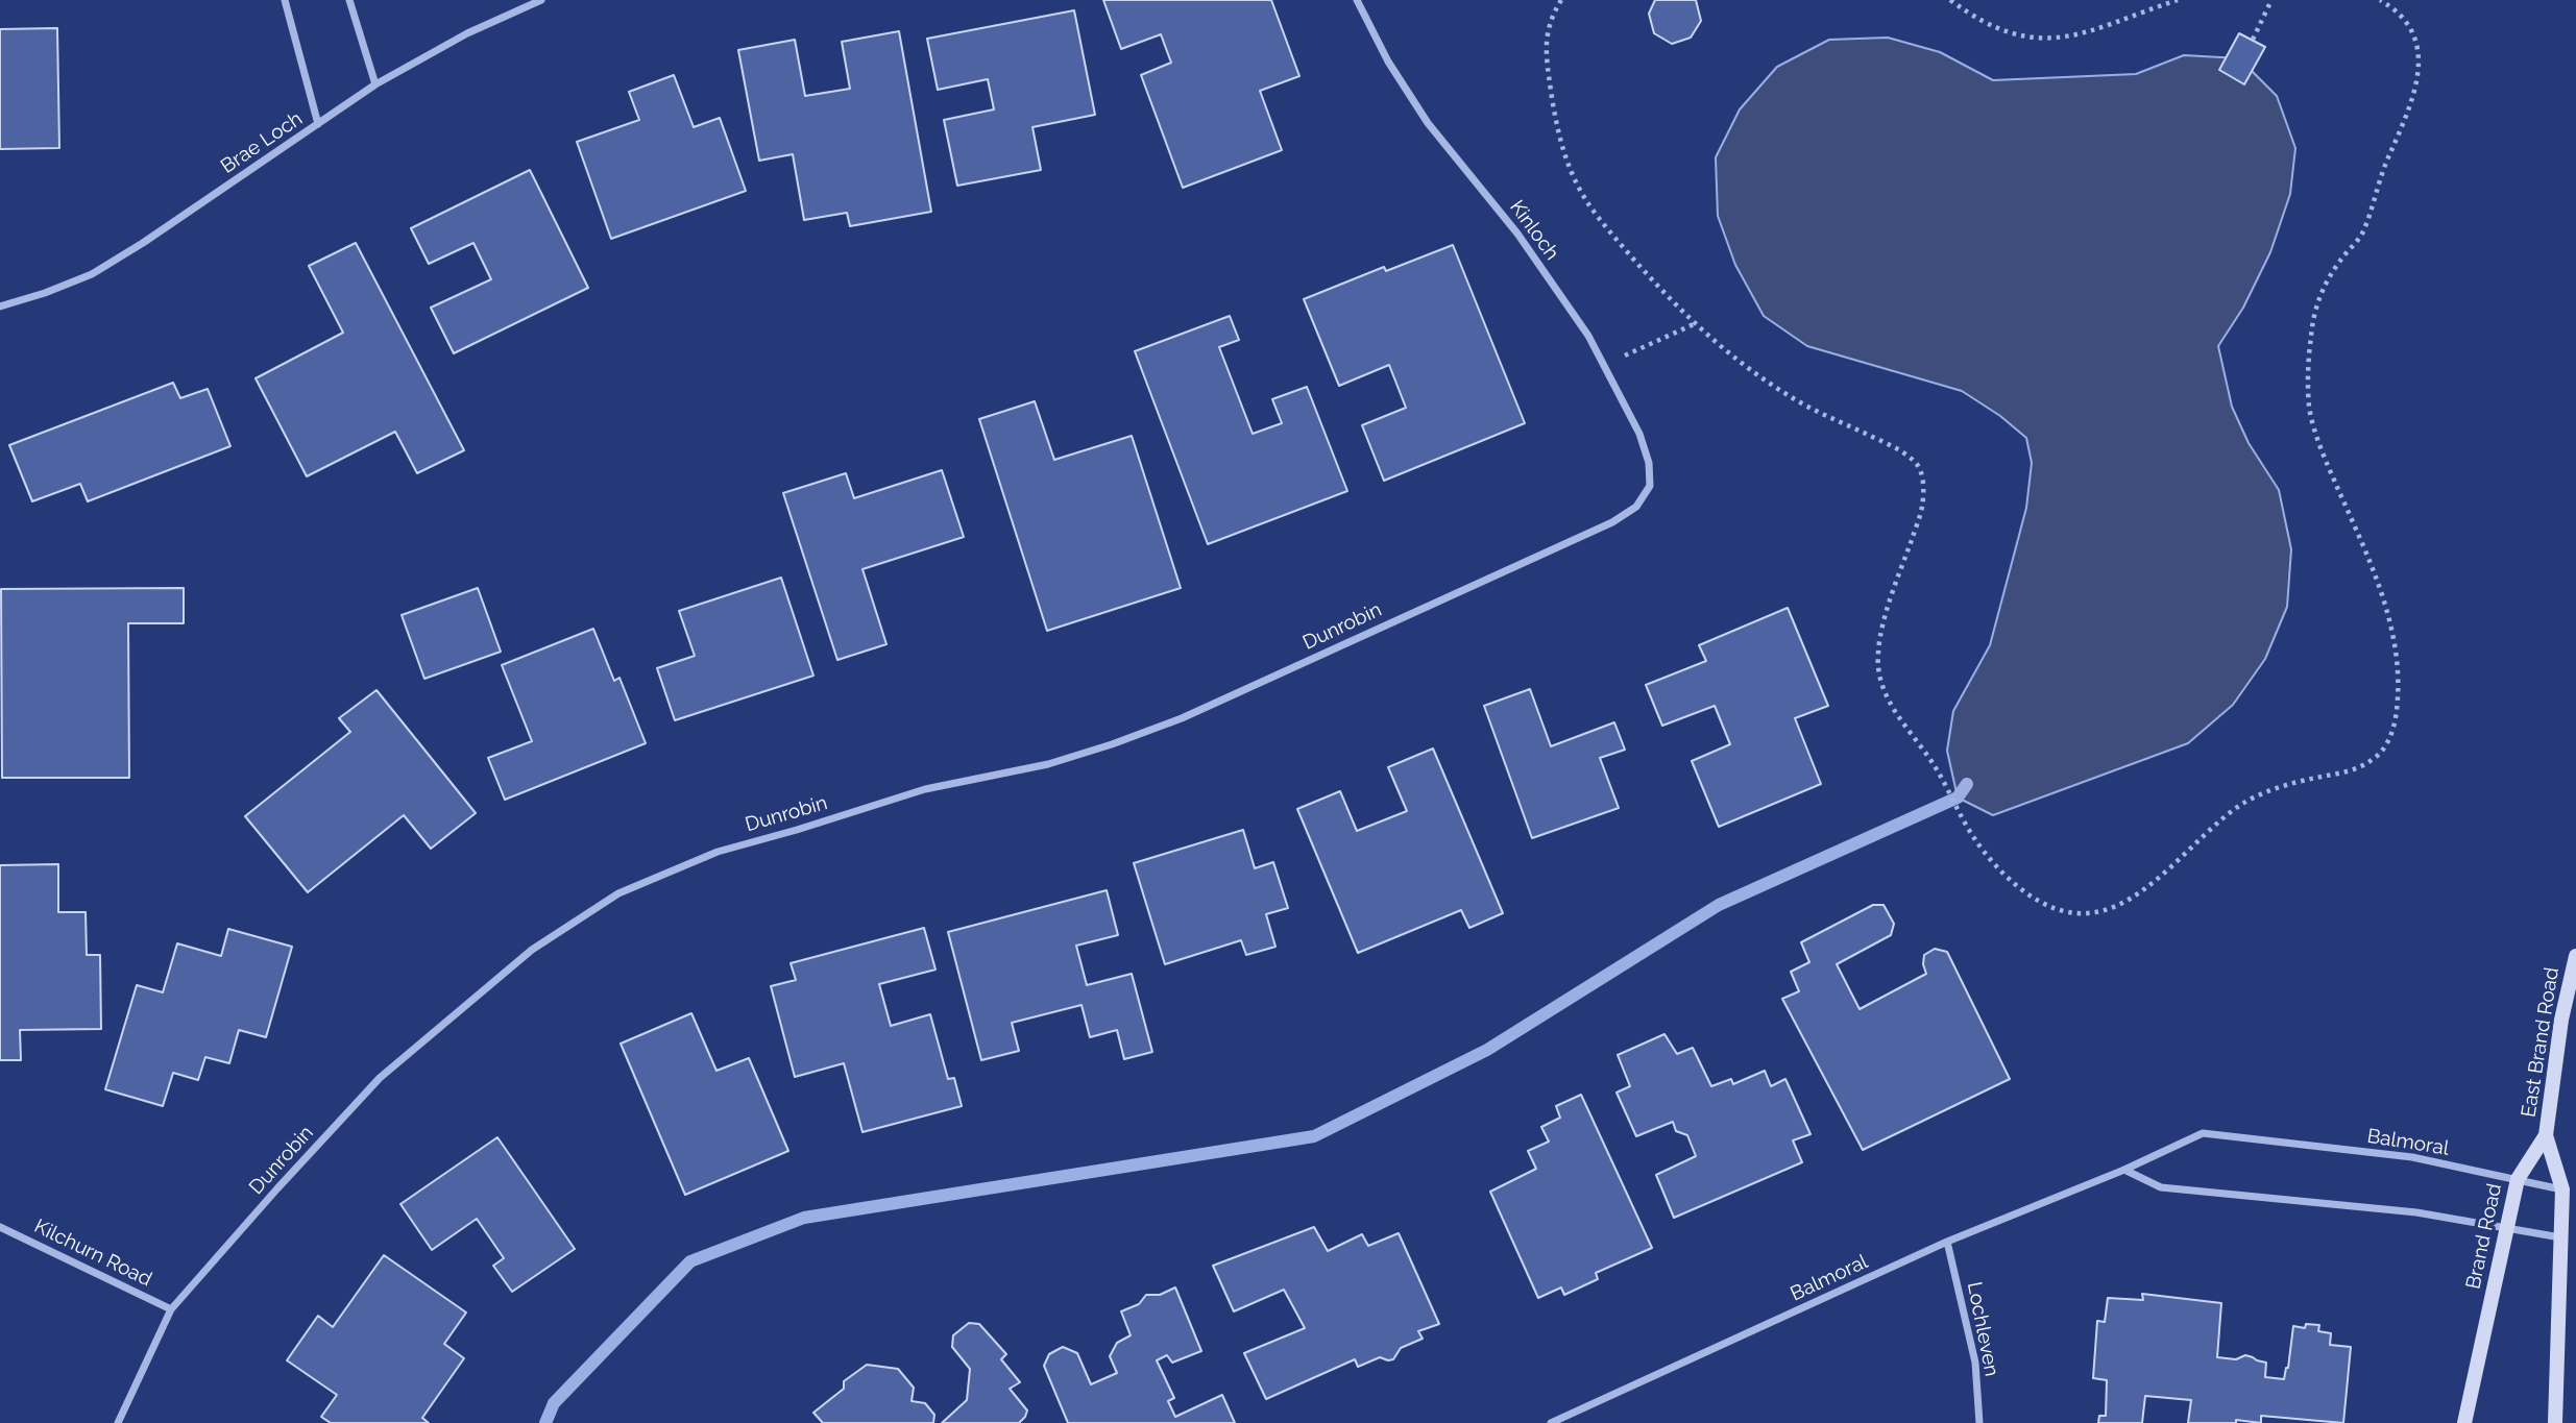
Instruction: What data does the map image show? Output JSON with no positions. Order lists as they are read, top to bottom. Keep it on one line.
{"streets":{"main road":["East Brand Road","Brand Road"],"street":["Brae Loch","Kinloch","Dunrobin","Balmoral","Kilchurn Road","Lochleven"]},"crossings":[["Kinloch","Dunrobin"],["Dunrobin","Kilchurn Road"],["East Brand Road","Brand Road"],["Balmoral","Brand Road"],["Balmoral","Lochleven"]]}
